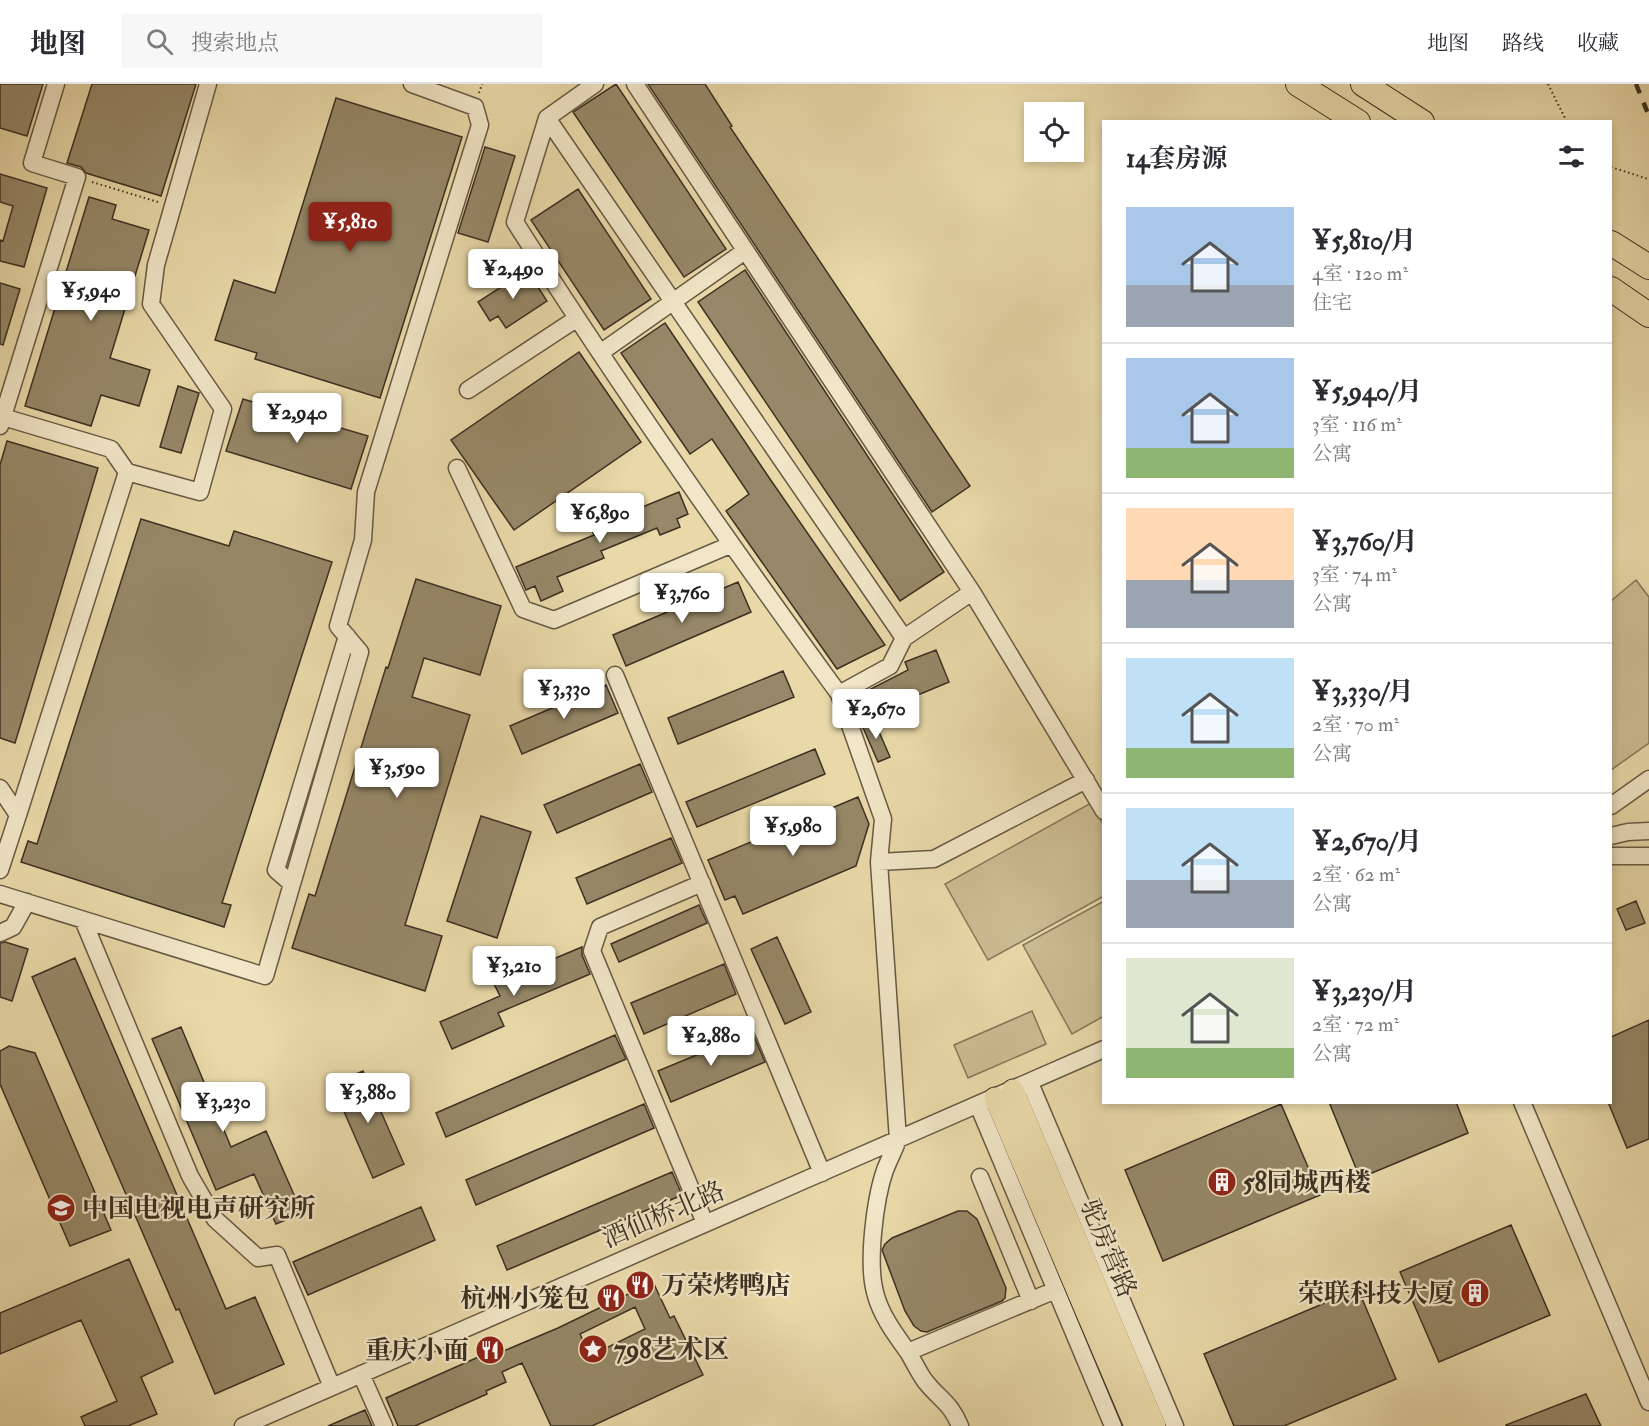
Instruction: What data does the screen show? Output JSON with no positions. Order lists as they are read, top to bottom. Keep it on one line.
{"streets":{"main road":["驼房营路"],"street":["酒仙桥北路"]},"crossings":[["酒仙桥北路","驼房营路"]],"places":{"building":["58同城西楼","荣联科技大厦"],"school or university":["中国电视电声研究所"],"restaurant":["万荣烤鸭店","杭州小笼包","重庆小面"],"place":["798艺术区"]},"page":{"header":"地图","search":"搜索地点","nav":["地图","路线","收藏"],"heading":"14套房源","list":[{"name":"¥5,810/月","note":"4室 · 120 m² · 住宅"},{"name":"¥5,940/月","note":"3室 · 116 m² · 公寓"},{"name":"¥3,760/月","note":"3室 · 74 m² · 公寓"},{"name":"¥3,330/月","note":"2室 · 70 m² · 公寓"},{"name":"¥2,670/月","note":"2室 · 62 m² · 公寓"},{"name":"¥3,230/月","note":"2室 · 72 m² · 公寓"}],"price":["¥5,810","¥2,490","¥5,940","¥2,940","¥6,890","¥3,760","¥3,330","¥2,670","¥3,590","¥5,980","¥3,210","¥2,880","¥3,880","¥3,230"]}}
